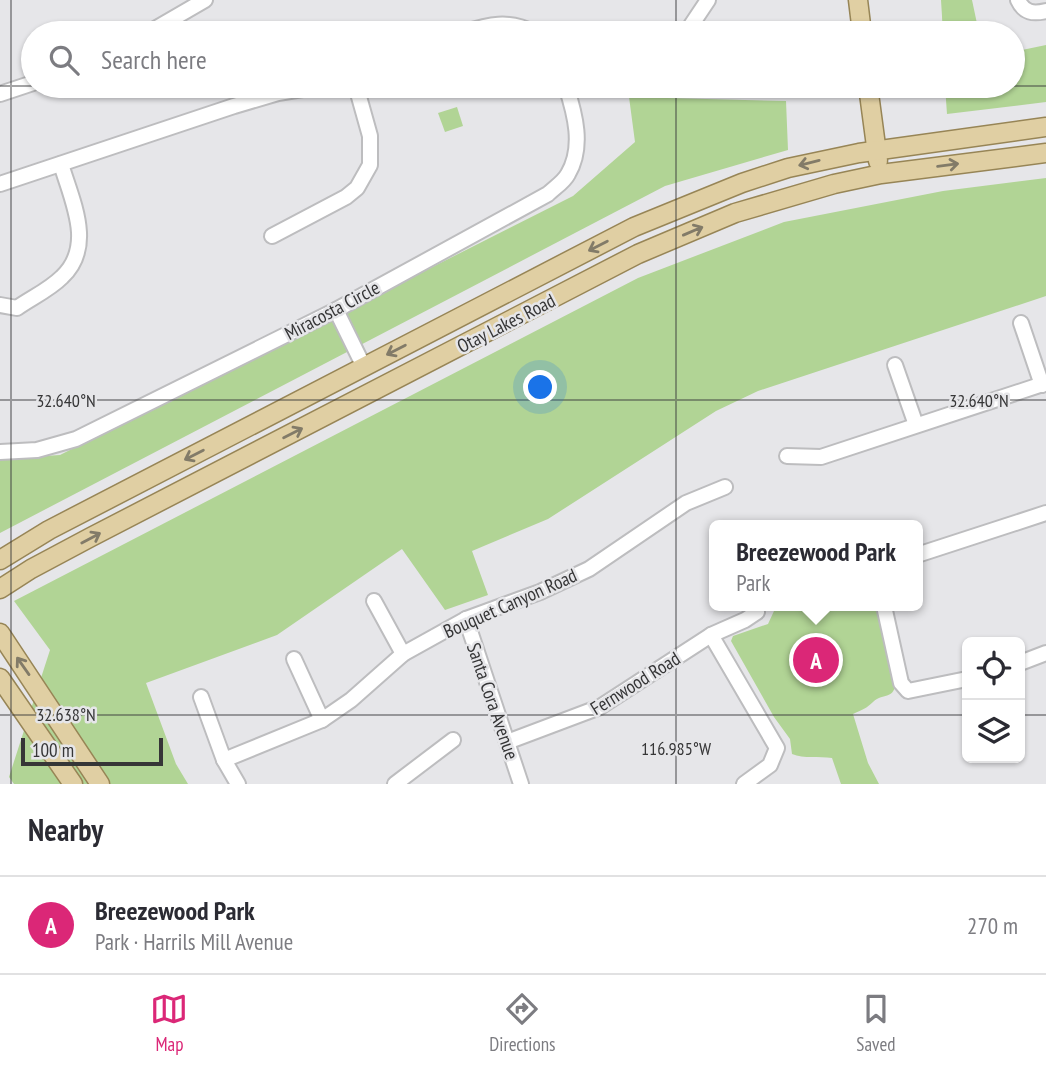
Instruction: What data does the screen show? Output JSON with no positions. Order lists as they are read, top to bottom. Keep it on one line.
{"streets":{"main road":["Otay Lakes Road"],"street":["Miracosta Circle","Bouquet Canyon Road","Fernwood Road","Santa Cora Avenue"]},"crossings":[["Bouquet Canyon Road","Santa Cora Avenue"],["Fernwood Road","Santa Cora Avenue"]],"scale_bar":"100 m","page":{"search":"Search here","popup":["Breezewood Park","Park"],"pins":"A","scale":"100 m","heading":"Nearby","list":[{"mark":"A","name":"Breezewood Park","note":"Park · Harrils Mill Avenue","value":"270 m"}],"nav":["Map","Directions","Saved"]},"coordinates":["32.640°N","32.638°N","116.985°W"]}
